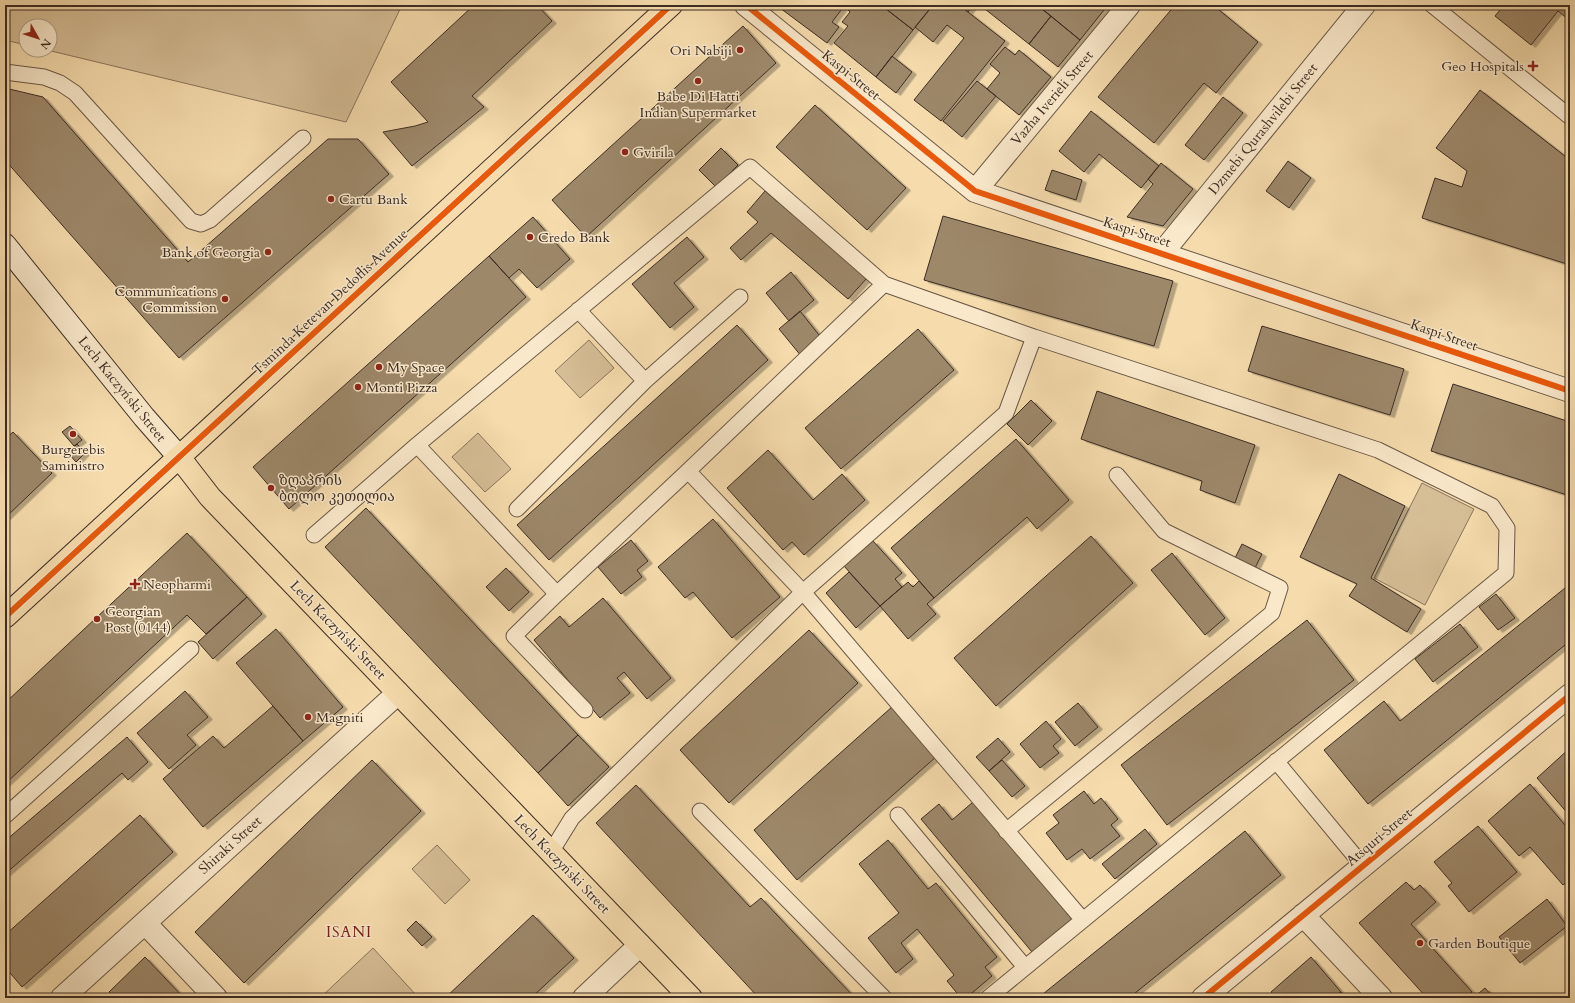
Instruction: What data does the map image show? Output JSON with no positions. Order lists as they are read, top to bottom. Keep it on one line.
{"streets":{"main road":["Tsminda Ketevan Dedoflis Avenue","Lech Kaczyński Street"],"street":["Kaspi Street","Vazha Iverieli Street","Dzmebi Qurashvilebi Street","Atsquri Street","Shiraki Street"]},"crossings":[["Kaspi Street","Vazha Iverieli Street"],["Kaspi Street","Dzmebi Qurashvilebi Street"],["Tsminda Ketevan Dedoflis Avenue","Lech Kaczyński Street"],["Lech Kaczyński Street","Shiraki Street"]],"districts":["ISANI"],"places":{"other":["Ori Nabiji","Babe Di Hatti Indian Supermarket","Gvirila","Cartu Bank","Credo Bank","Bank of Georgia","Communications Commission","My Space","Monti Pizza","Burgerebis Saministro","ზღაპრის ბოლო კეთილია","Georgian Post (0144)","Magniti","Garden Boutique"],"health":["Geo Hospitals","Neopharmi"]},"north":"bottom right"}
